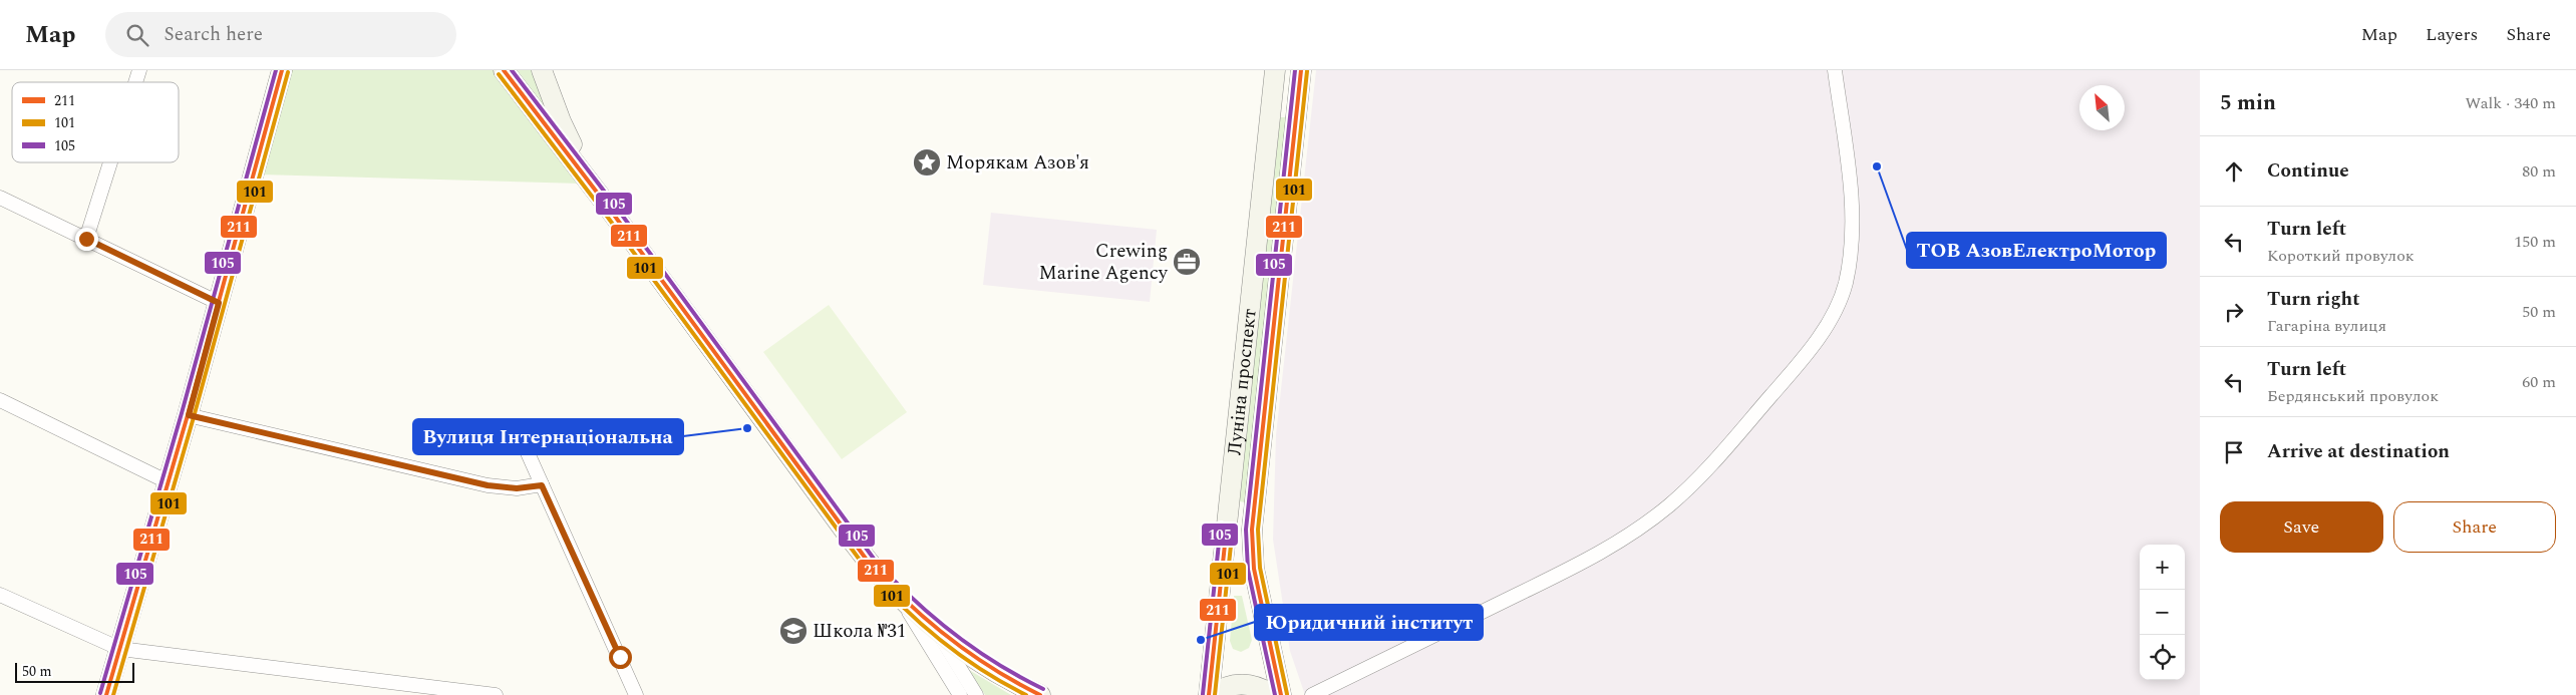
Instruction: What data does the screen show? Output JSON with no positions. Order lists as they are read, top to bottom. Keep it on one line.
{"streets":{"street":["Луніна проспект"]},"places":{"place":["Морякам Азов'я"],"other":["ТОВ АзовЕлектроМотор","Вулиця Інтернаціональна","Юридичний інститут"],"office":["Crewing Marine Agency"],"school or university":["Школа №31"]},"lines":["transit line 211","transit line 105","transit line 101"],"legend":["211","101","105"],"scale_bar":"50 m","north":"top left","page":{"header":"Map","search":"Search here","nav":["Map","Layers","Share"],"heading":["5 min","Walk · 340 m"],"list":[["Continue","80 m"],["Turn left","Короткий провулок","150 m"],["Turn right","Гагаріна вулиця","50 m"],["Turn left","Бердянський провулок","60 m"],"Arrive at destination"],"buttons":["Save","Share"],"map_buttons":["+","−"],"scale":"50 m"}}
